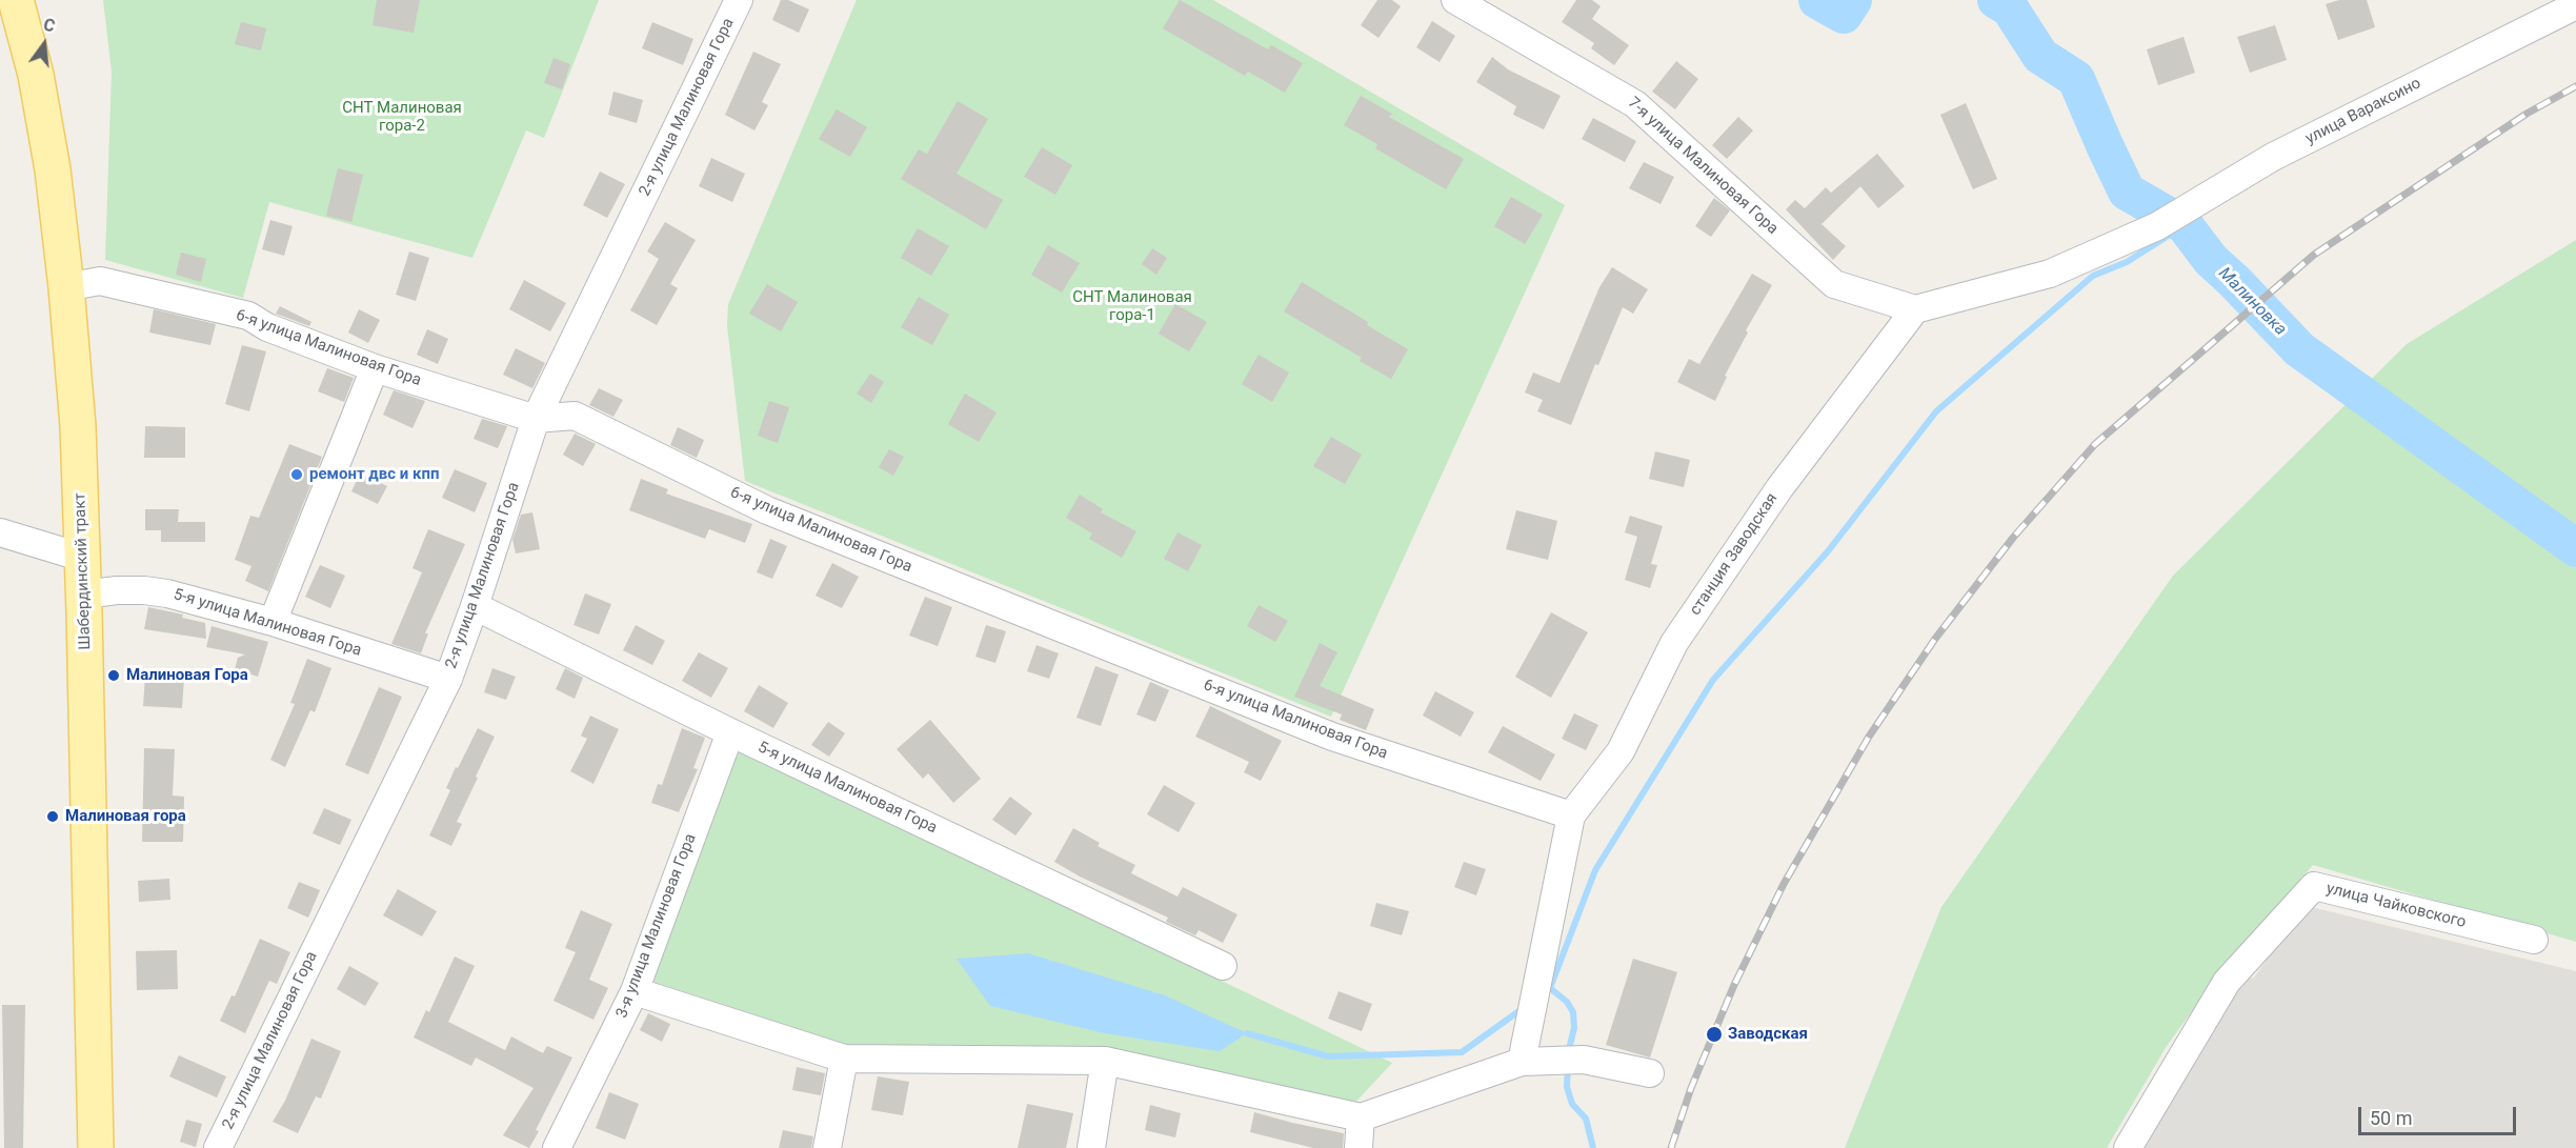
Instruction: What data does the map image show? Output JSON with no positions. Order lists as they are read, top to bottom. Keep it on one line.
{"streets":{"main road":["Шабердинский тракт"],"street":["2-я улица Малиновая Гора","улица Вараксино","7-я улица Малиновая Гора","6-я улица Малиновая Гора","станция Заводская","5-я улица Малиновая Гора","улица Чайковского","3-я улица Малиновая Гора"]},"crossings":[["2-я улица Малиновая Гора","6-я улица Малиновая Гора"],["2-я улица Малиновая Гора","5-я улица Малиновая Гора"],["улица Вараксино","7-я улица Малиновая Гора"],["улица Вараксино","станция Заводская"],["7-я улица Малиновая Гора","станция Заводская"],["6-я улица Малиновая Гора","станция Заводская"],["6-я улица Малиновая Гора","Шабердинский тракт"],["Шабердинский тракт","5-я улица Малиновая Гора"],["5-я улица Малиновая Гора","3-я улица Малиновая Гора"]],"water":["Малиновка"],"parks":["СНТ Малиновая гора-2","СНТ Малиновая гора-1"],"places":["ремонт двс и кпп","Малиновая Гора","Малиновая гора","Заводская"],"scale_bar":"50 m","north":"top"}
